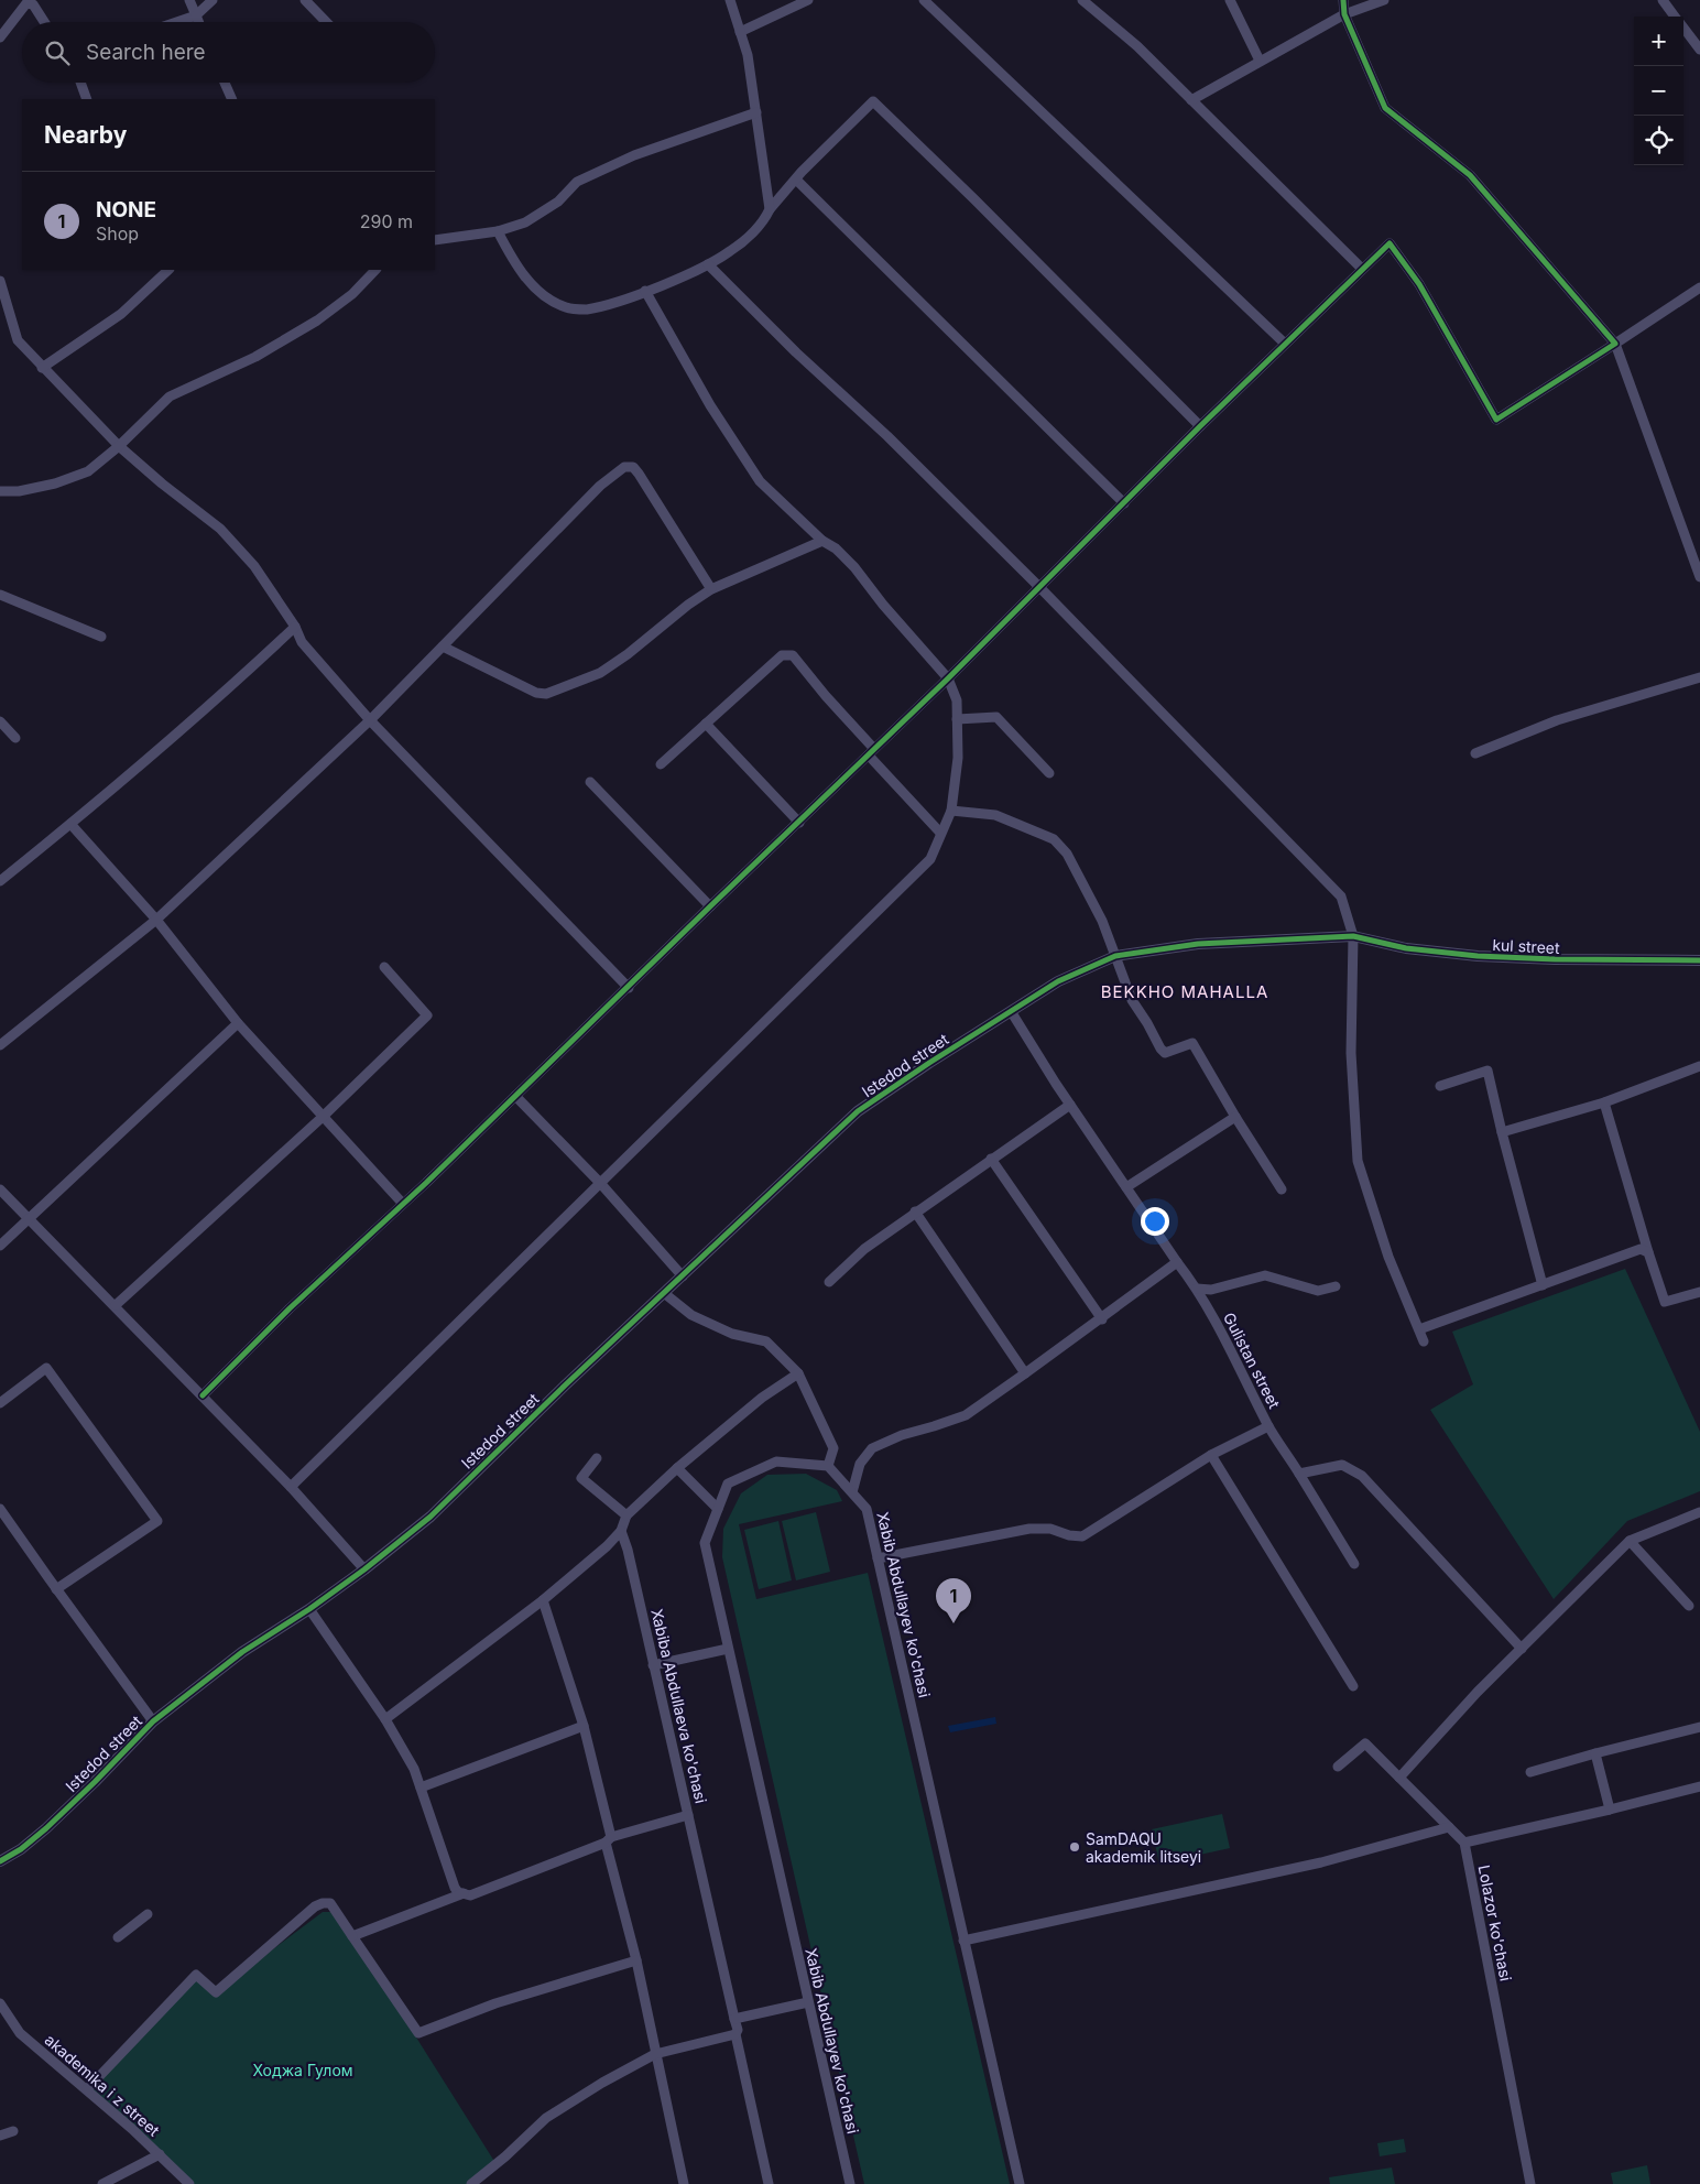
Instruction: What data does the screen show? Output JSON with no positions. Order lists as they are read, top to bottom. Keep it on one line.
{"streets":{"street":["kul street","Istedod street","Gulistan street","Xabib Abdullayev ko'chasi","Xabiba Abdullaeva ko'chasi","Lolazor ko'chasi","akademika i z street"]},"crossings":[["kul street","Istedod street"],["Istedod street","Gulistan street"]],"districts":["BEKKHO MAHALLA"],"parks":["Ходжа Гулом"],"places":["SamDAQU akademik litseyi"],"page":{"map_buttons":["+","−"],"search":"Search here","heading":"Nearby","list":[{"mark":"1","name":"NONE","note":"Shop","value":"290 m"}],"pins":"1"}}
